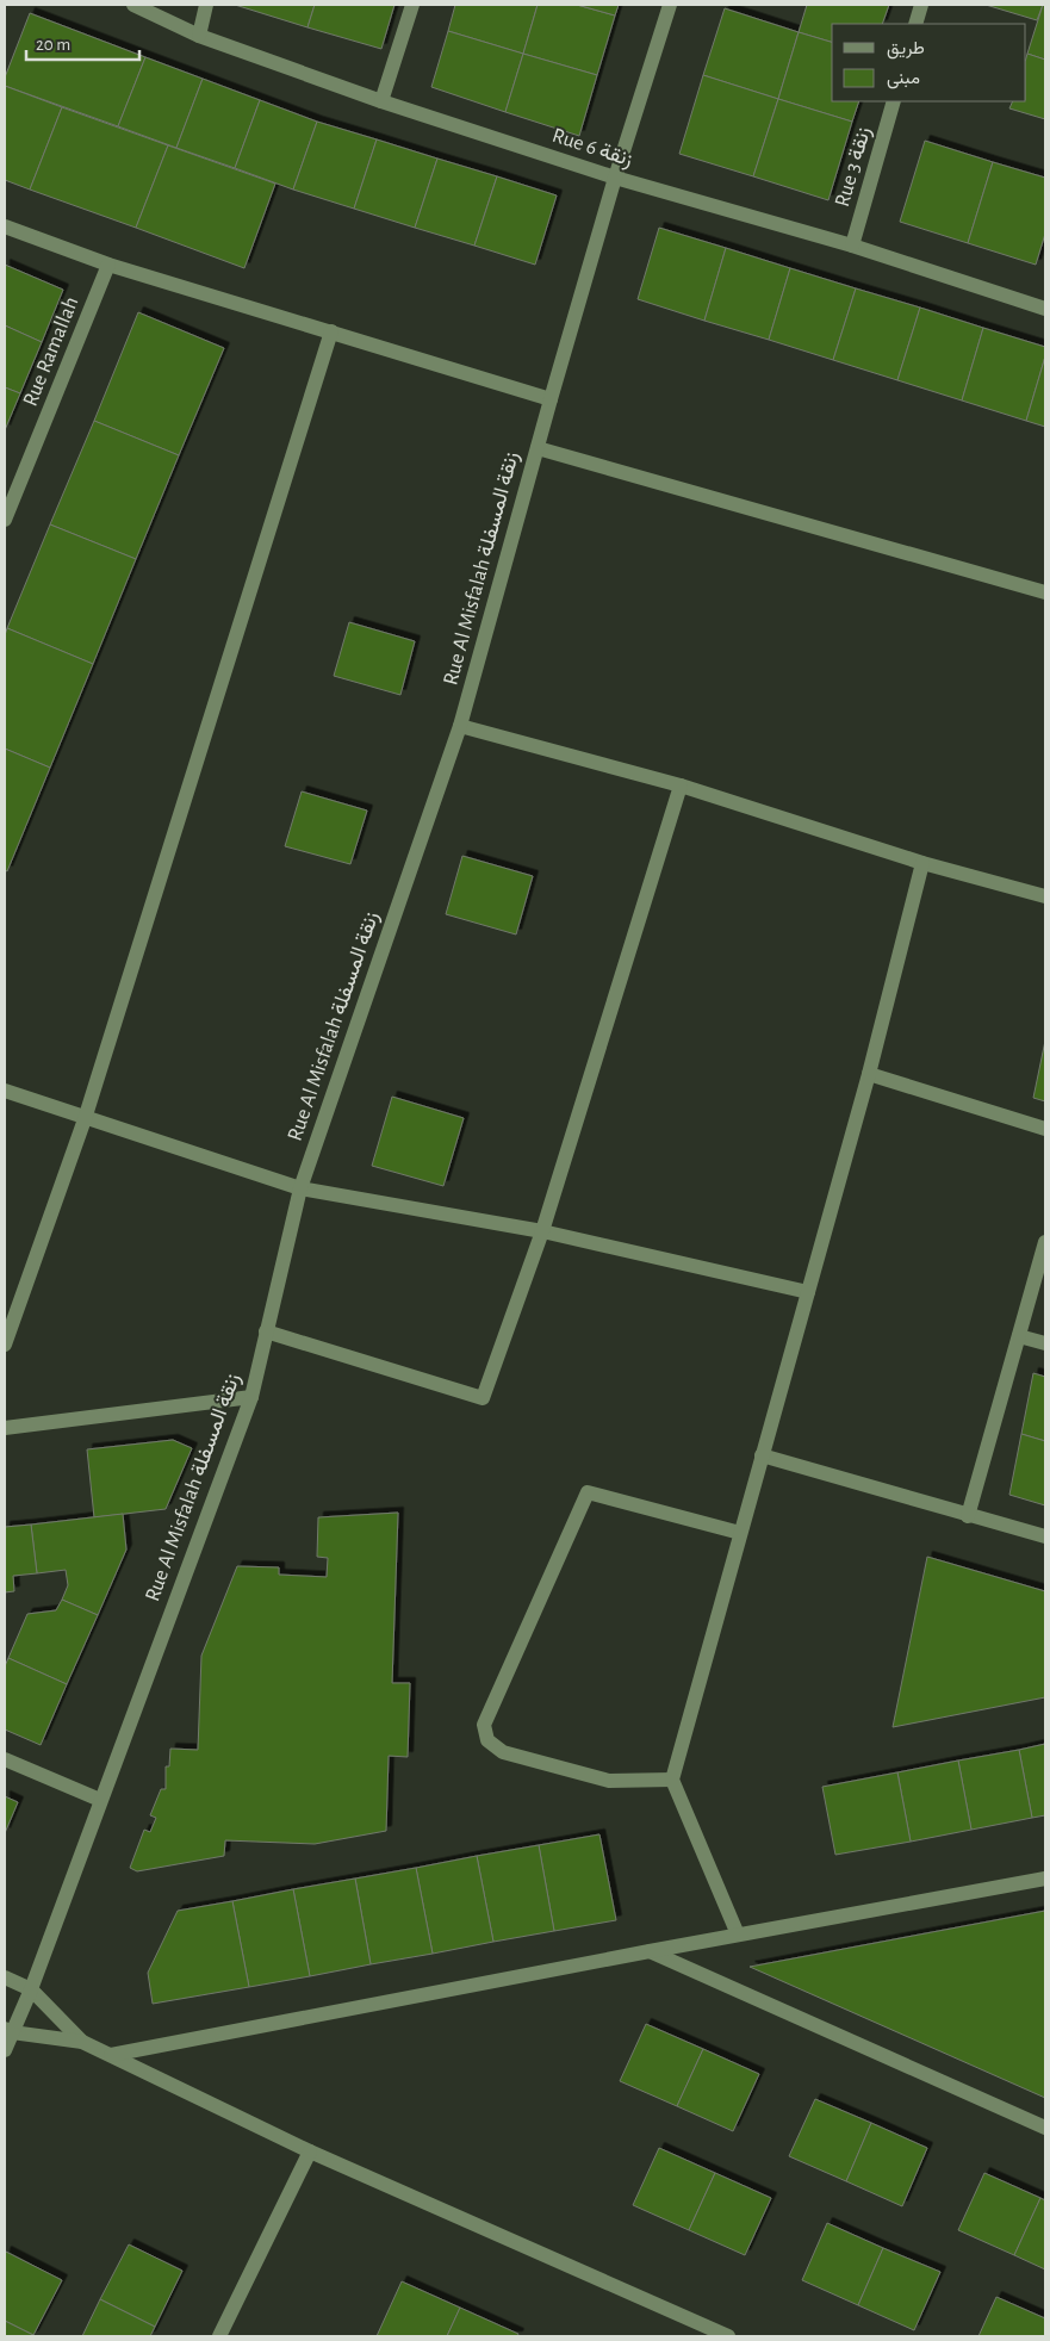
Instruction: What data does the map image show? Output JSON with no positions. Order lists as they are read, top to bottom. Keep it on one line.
{"streets":{"street":["Rue 6 زنقة","Rue 3 زنقة","Rue Ramallah","Rue Al Misfalah زنقة المسفلة"]},"crossings":[["Rue 6 زنقة","Rue 3 زنقة"],["Rue 6 زنقة","Rue Al Misfalah زنقة المسفلة"]],"legend":["طريق","مبنى"],"scale_bar":"20 m"}
